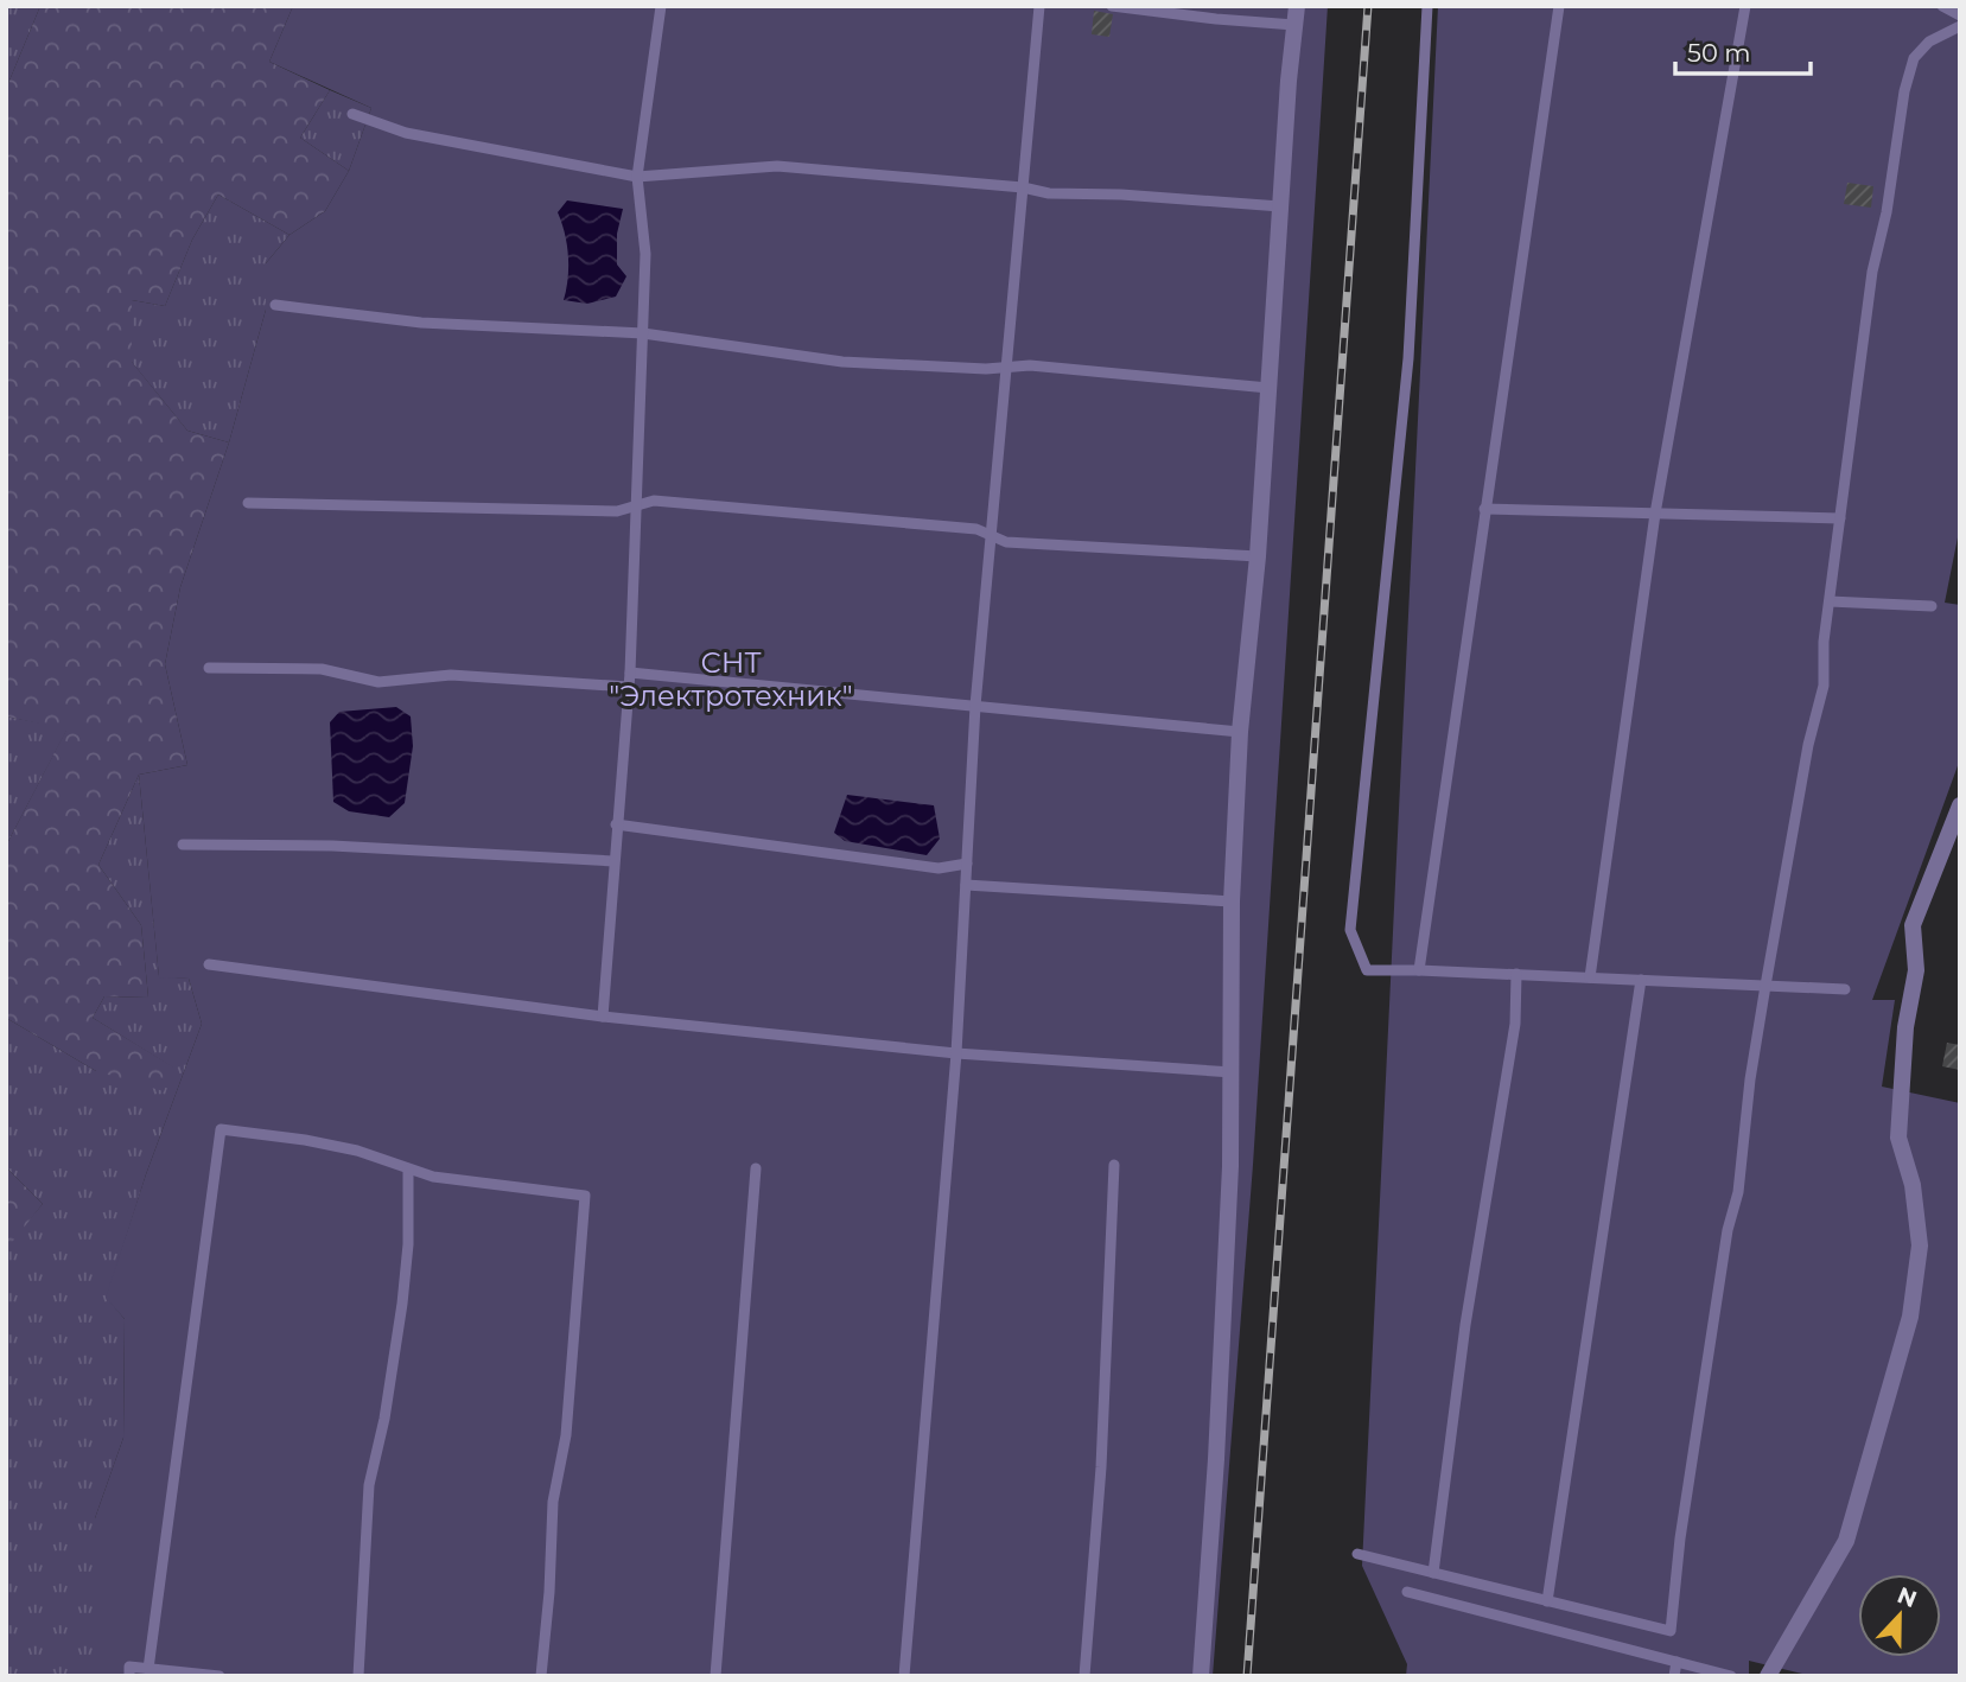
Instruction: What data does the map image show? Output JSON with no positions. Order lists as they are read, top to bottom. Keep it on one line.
{"parks":["СНТ \"Электротехник\""],"scale_bar":"50 m","north":"top"}
